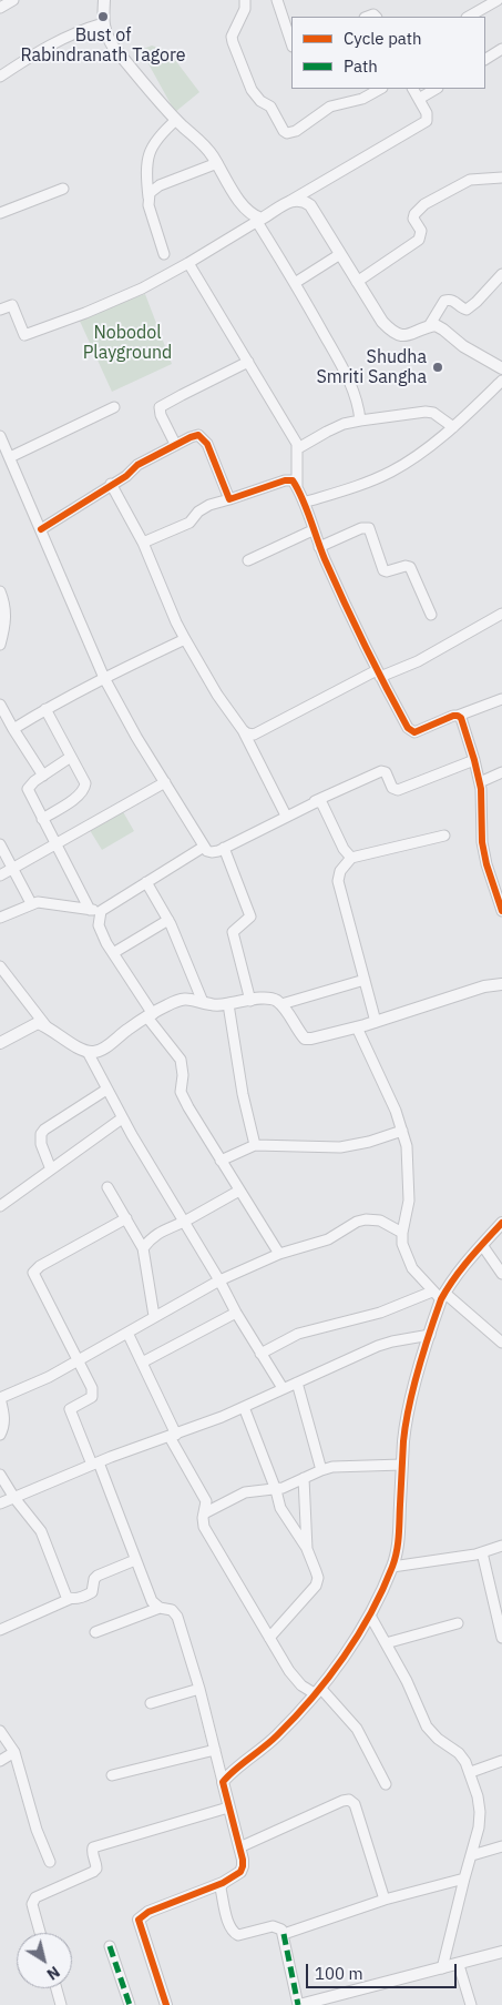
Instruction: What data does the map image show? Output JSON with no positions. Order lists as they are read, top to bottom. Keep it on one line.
{"parks":["Nobodol Playground"],"places":["Bust of Rabindranath Tagore","Shudha Smriti Sangha"],"legend":["Cycle path","Path"],"scale_bar":"100 m","north":"bottom right"}
